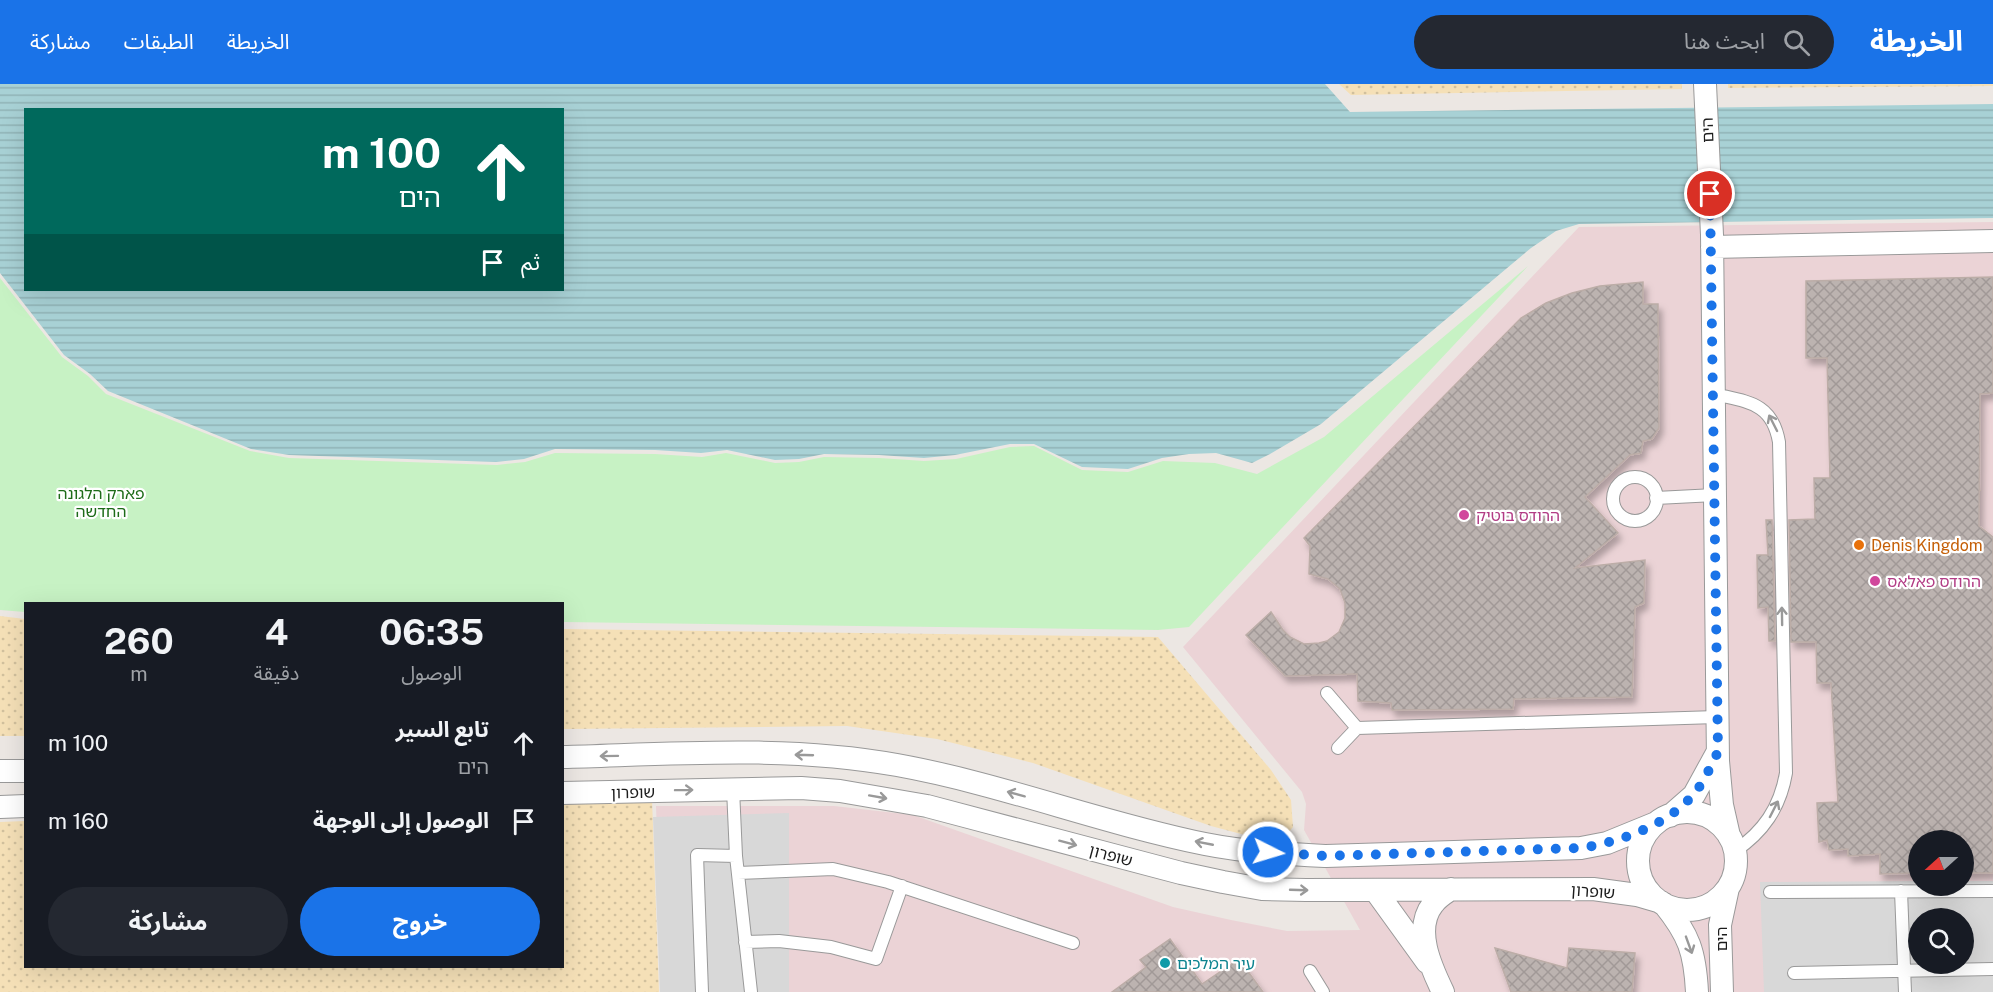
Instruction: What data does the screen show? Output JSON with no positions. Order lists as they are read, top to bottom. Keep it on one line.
{"streets":{"street":["הים","שופרון"]},"crossings":[["הים","שופרון"]],"parks":["פארק הלגונה החדשה"],"places":["הרודס בוטיק","Denis Kingdom","הרודס פאלאס","עיר המלכים"],"north":"left","page":{"header":"الخريطة","search":"ابحث هنا","nav":["الخريطة","الطبقات","مشاركة"],"turn":["100 m","הים"],"then":"ثم","eta":["06:35","الوصول","4","دقيقة","260","m"],"list":[{"name":"تابع السير","note":"הים","value":"100 m"},{"name":"الوصول إلى الوجهة","value":"160 m"}],"buttons":["خروج","مشاركة"]}}
